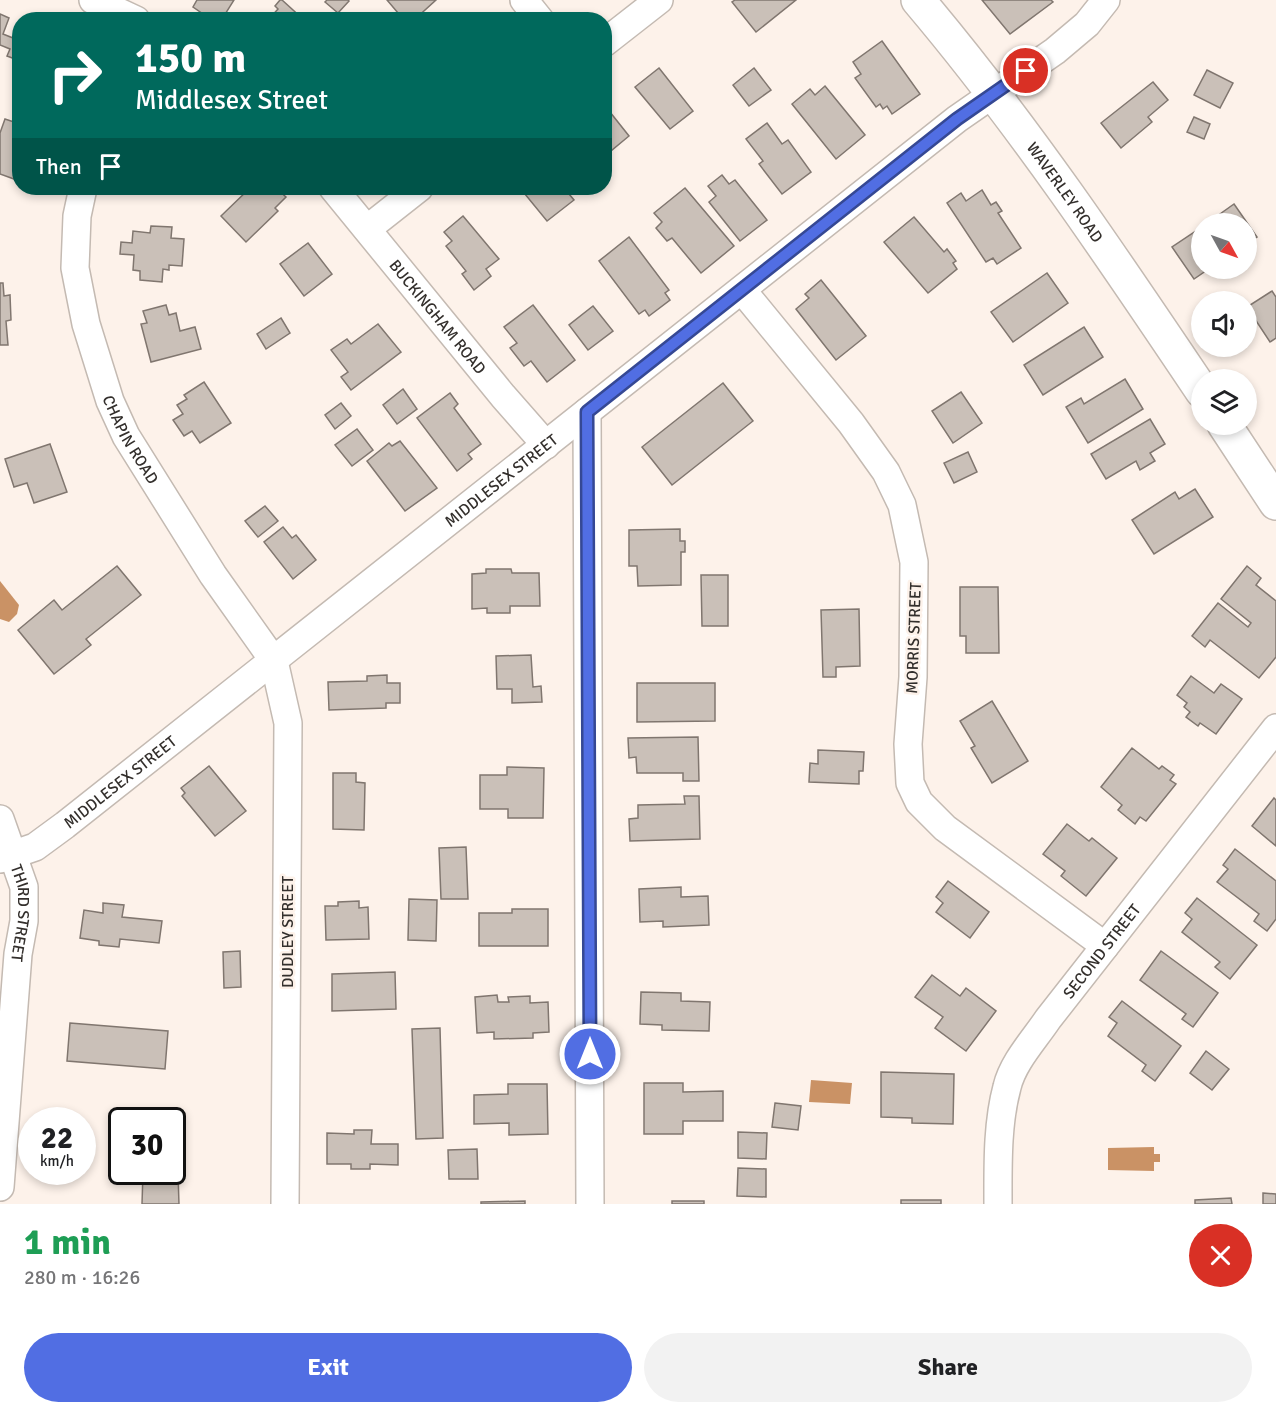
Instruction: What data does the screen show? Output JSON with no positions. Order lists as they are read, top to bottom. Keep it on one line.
{"streets":{"street":["WAVERLEY ROAD","BUCKINGHAM ROAD","CHAPIN ROAD","MIDDLESEX STREET","MORRIS STREET","THIRD STREET","DUDLEY STREET","SECOND STREET"]},"crossings":[["WAVERLEY ROAD","MIDDLESEX STREET"],["BUCKINGHAM ROAD","MIDDLESEX STREET"],["CHAPIN ROAD","MIDDLESEX STREET"],["CHAPIN ROAD","DUDLEY STREET"],["MIDDLESEX STREET","MORRIS STREET"],["MIDDLESEX STREET","THIRD STREET"],["MIDDLESEX STREET","DUDLEY STREET"],["MORRIS STREET","SECOND STREET"]],"north":"bottom right","page":{"turn":["150 m","Middlesex Street"],"then":"Then","speed":"22 km/h","limit":"30","heading":["1 min","280 m · 16:26"],"buttons":["Exit","Share"]}}
